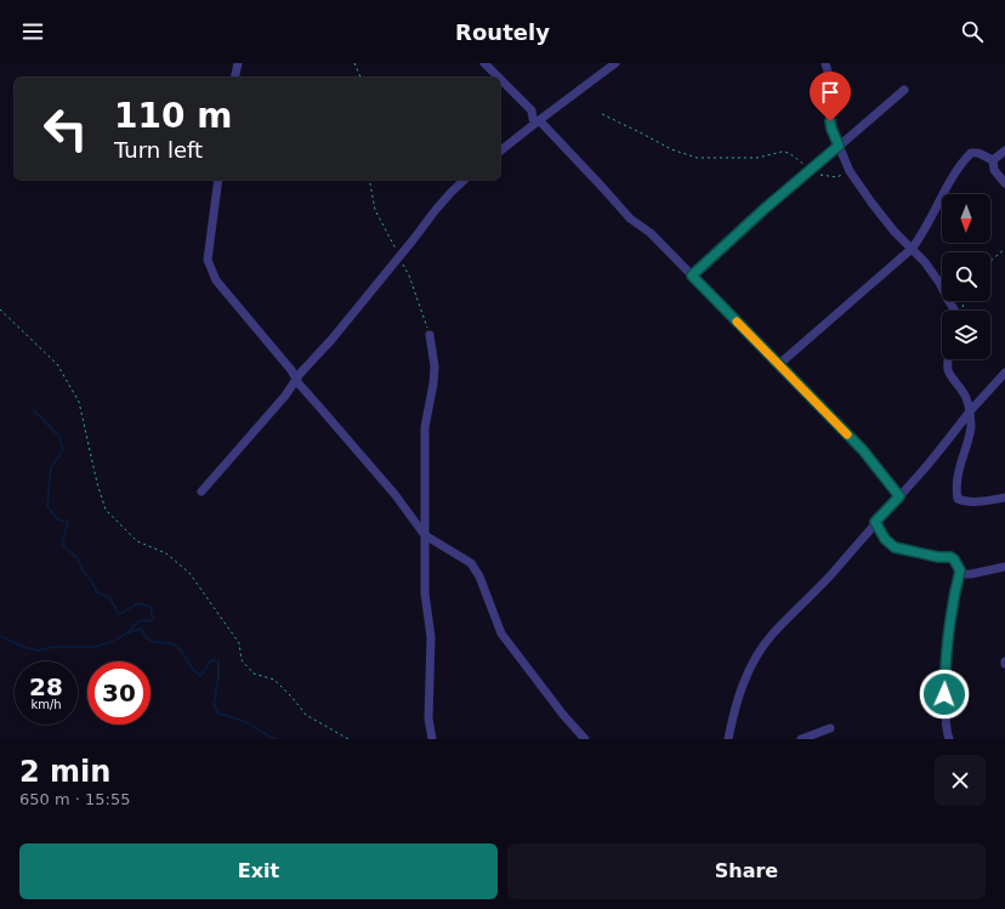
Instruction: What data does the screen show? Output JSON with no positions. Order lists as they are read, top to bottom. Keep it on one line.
{"north":"bottom","page":{"header":"Routely","turn":["110 m","Turn left"],"speed":"28 km/h","limit":"30","heading":["2 min","650 m · 15:55"],"buttons":["Exit","Share"]}}
